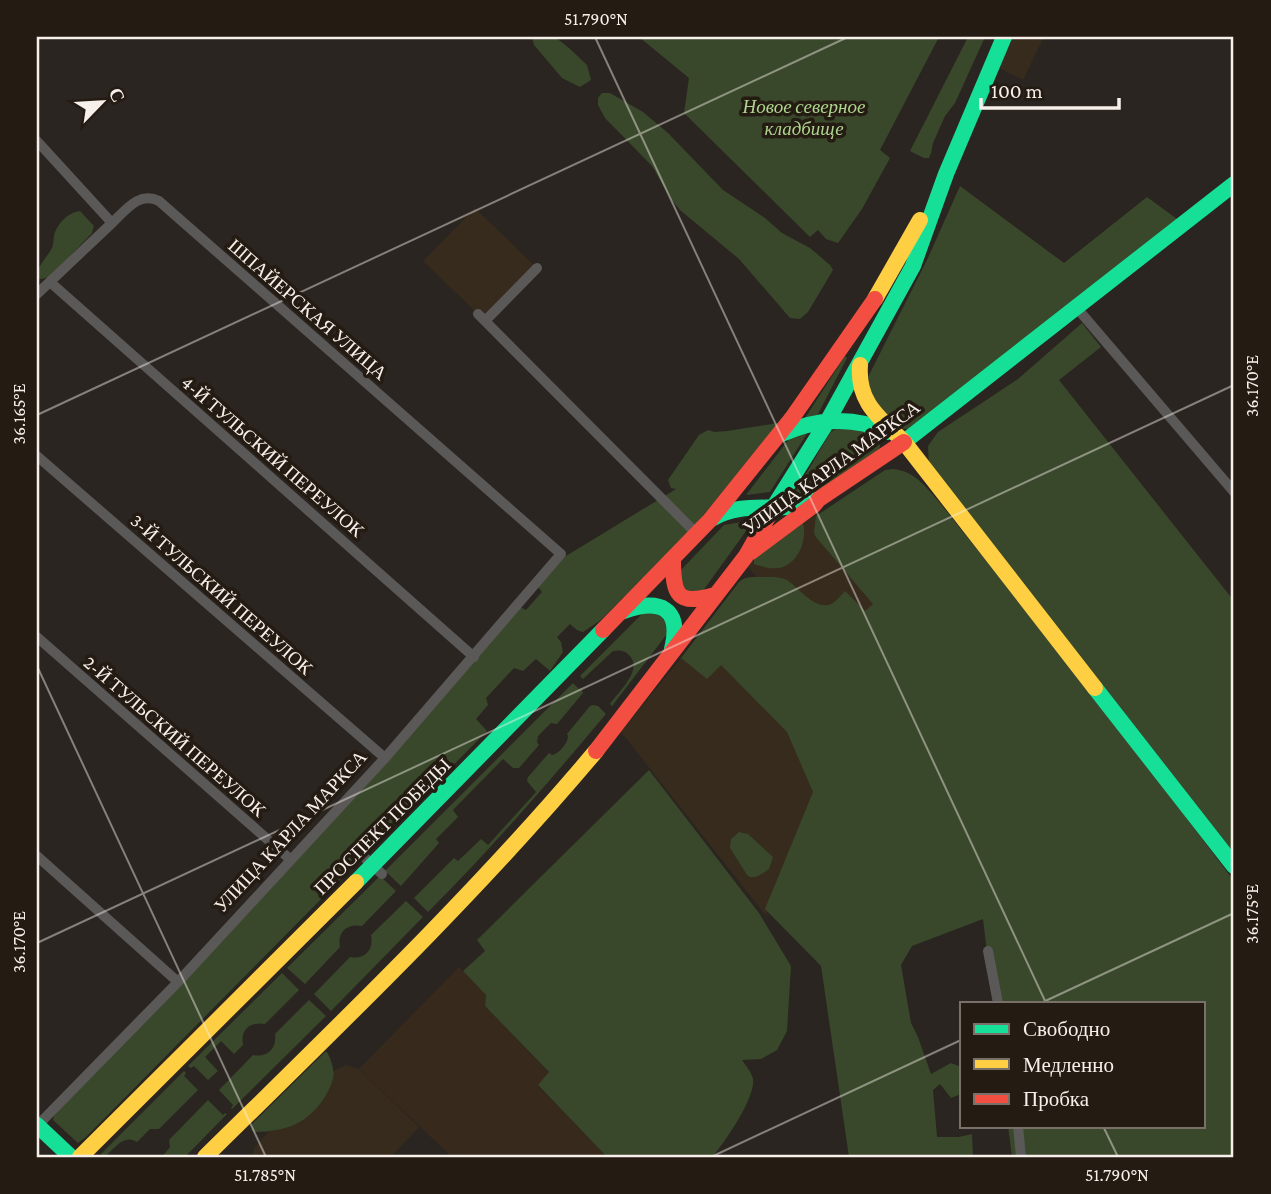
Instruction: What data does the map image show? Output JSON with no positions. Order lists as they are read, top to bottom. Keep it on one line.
{"streets":{"main road":["УЛИЦА КАРЛА МАРКСА","ПРОСПЕКТ ПОБЕДЫ"],"street":["ШПАЙЕРСКАЯ УЛИЦА","4-Й ТУЛЬСКИЙ ПЕРЕУЛОК","3-Й ТУЛЬСКИЙ ПЕРЕУЛОК","2-Й ТУЛЬСКИЙ ПЕРЕУЛОК"]},"crossings":[["ШПАЙЕРСКАЯ УЛИЦА","УЛИЦА КАРЛА МАРКСА"],["4-Й ТУЛЬСКИЙ ПЕРЕУЛОК","УЛИЦА КАРЛА МАРКСА"],["УЛИЦА КАРЛА МАРКСА","3-Й ТУЛЬСКИЙ ПЕРЕУЛОК"],["УЛИЦА КАРЛА МАРКСА","2-Й ТУЛЬСКИЙ ПЕРЕУЛОК"],["УЛИЦА КАРЛА МАРКСА","ПРОСПЕКТ ПОБЕДЫ"]],"parks":["Новое северное кладбище"],"legend":["Свободно","Медленно","Пробка"],"scale_bar":"100 m","north":"top right","coordinates":["51.790°N","36.170°E","36.165°E","36.175°E","51.785°N"]}
